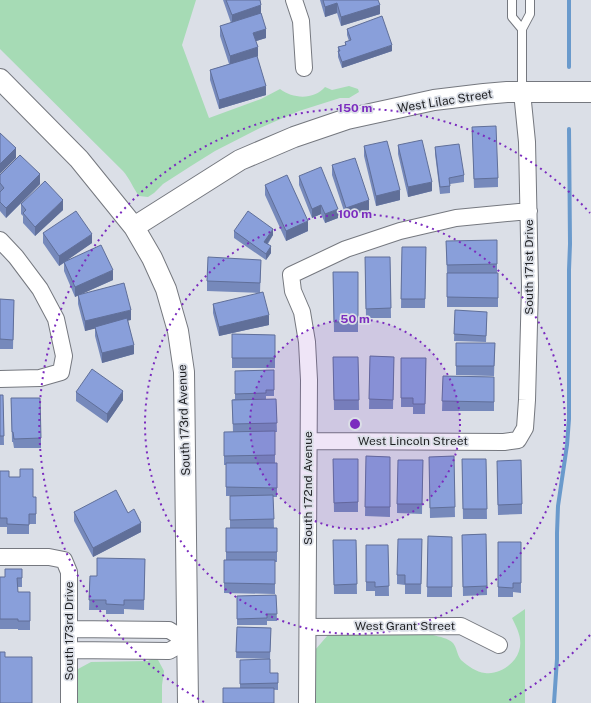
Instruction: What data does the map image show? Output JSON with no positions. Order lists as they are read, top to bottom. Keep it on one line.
{"streets":{"street":["West Lilac Street","South 171st Drive","South 173rd Avenue","West Lincoln Street","South 172nd Avenue","West Grant Street","South 173rd Drive"]},"crossings":[["West Lilac Street","South 171st Drive"],["West Lilac Street","South 173rd Avenue"],["South 171st Drive","West Lincoln Street"],["South 171st Drive","South 172nd Avenue"],["West Lincoln Street","South 172nd Avenue"],["South 172nd Avenue","West Grant Street"]],"rings":["150 m","100 m","50 m"]}
